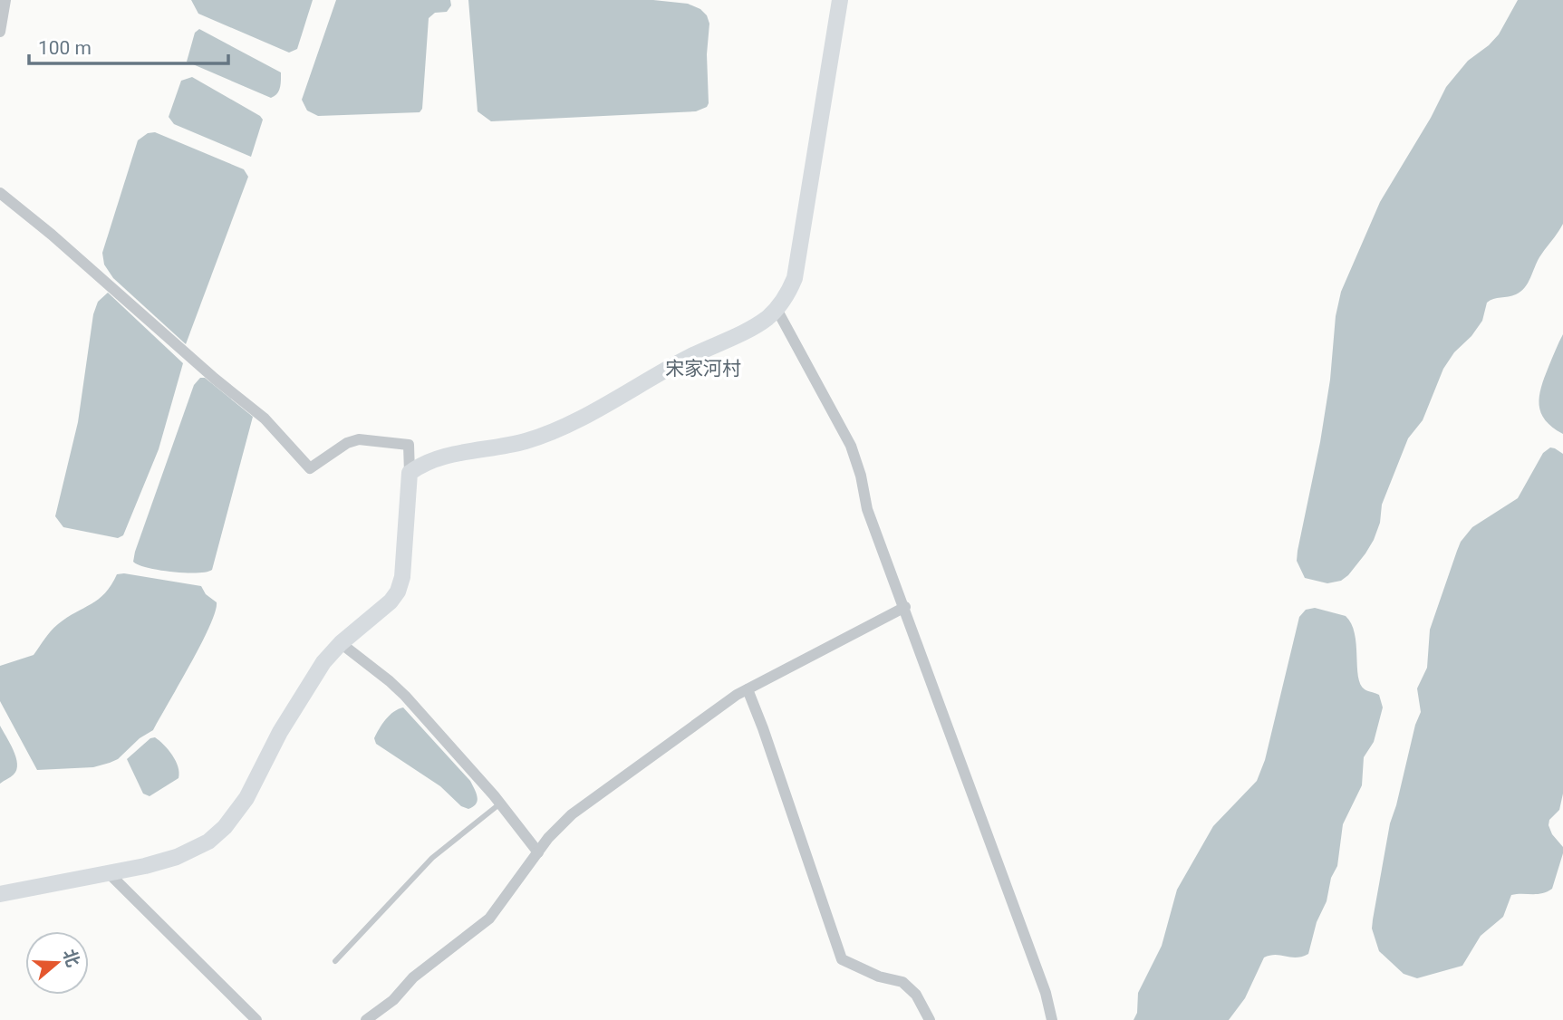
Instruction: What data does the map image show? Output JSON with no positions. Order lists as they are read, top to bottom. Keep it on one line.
{"districts":["宋家河村"],"scale_bar":"100 m","north":"right"}
